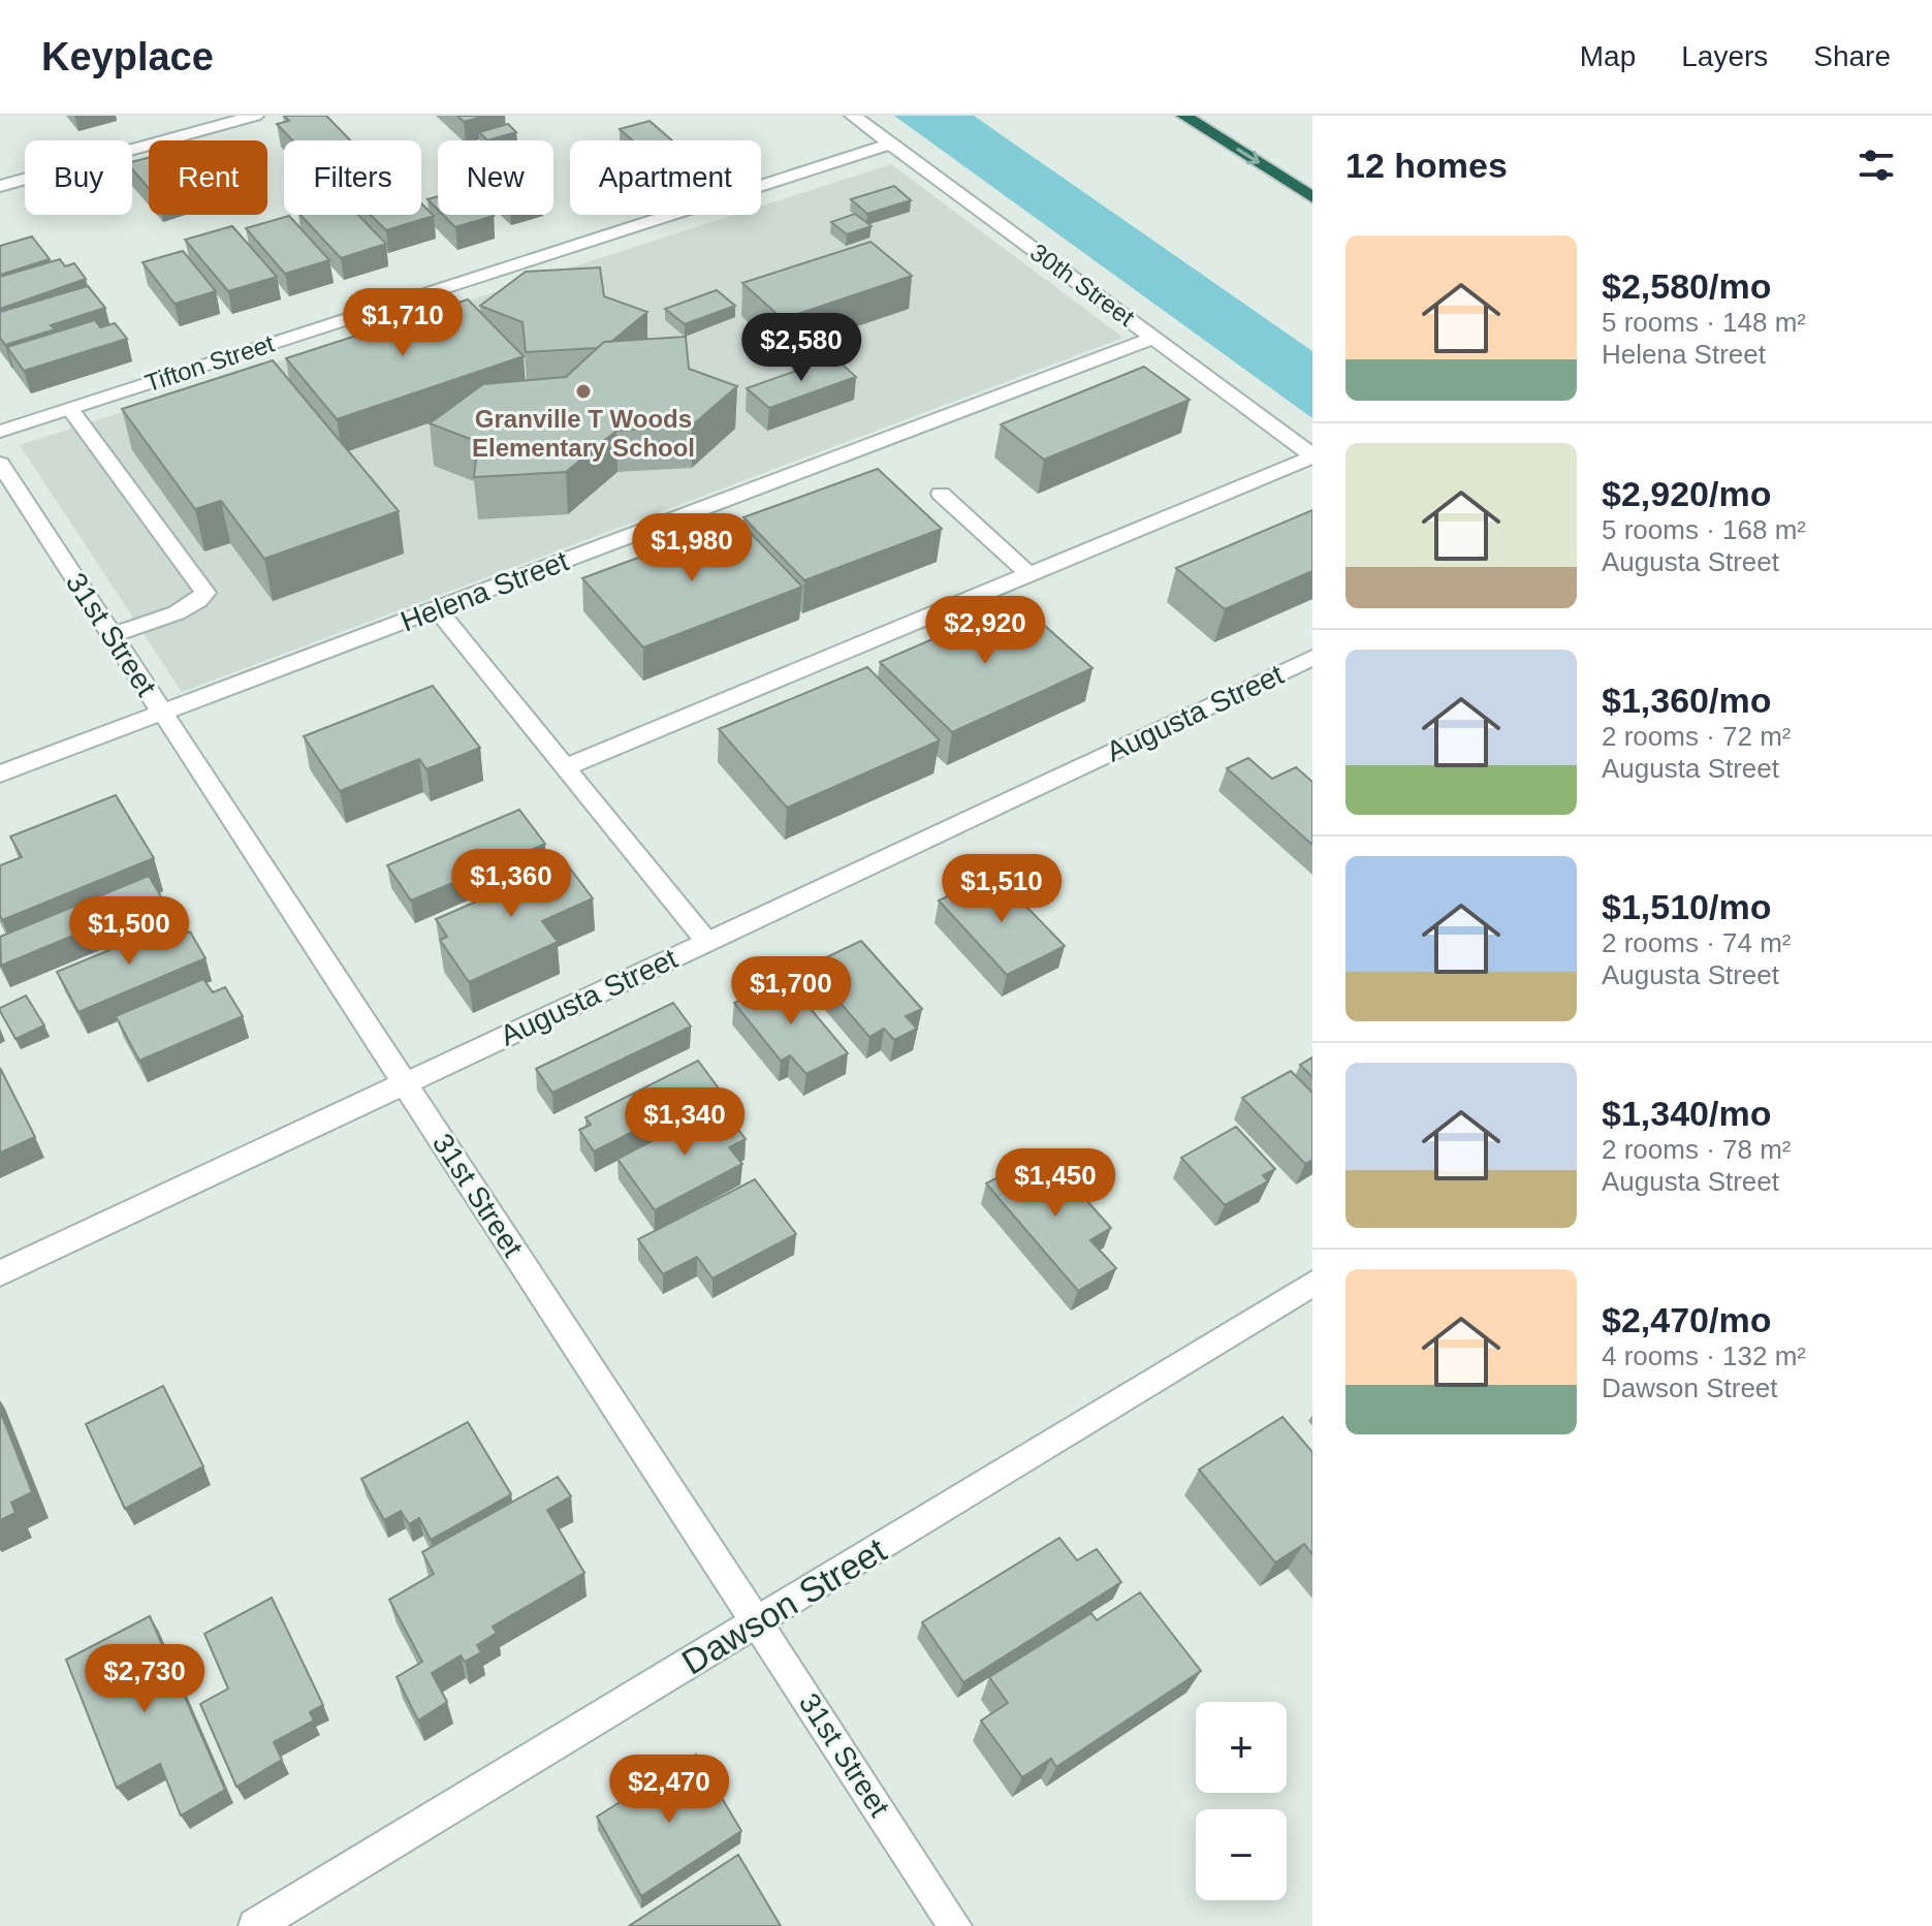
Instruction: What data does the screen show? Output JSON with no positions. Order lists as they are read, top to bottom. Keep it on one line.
{"streets":{"street":["30th Street","Tifton Street","Helena Street","31st Street","Augusta Street","Dawson Street"]},"crossings":[["30th Street","Tifton Street"],["30th Street","Helena Street"],["Helena Street","31st Street"],["31st Street","Augusta Street"],["31st Street","Dawson Street"]],"places":["Granville T Woods Elementary School"],"page":{"header":"Keyplace","nav":["Map","Layers","Share"],"heading":"12 homes","chip":["Buy","Rent","Filters","New","Apartment"],"list":[{"name":"$2,580/mo","note":"5 rooms · 148 m² · Helena Street"},{"name":"$2,920/mo","note":"5 rooms · 168 m² · Augusta Street"},{"name":"$1,360/mo","note":"2 rooms · 72 m² · Augusta Street"},{"name":"$1,510/mo","note":"2 rooms · 74 m² · Augusta Street"},{"name":"$1,340/mo","note":"2 rooms · 78 m² · Augusta Street"},{"name":"$2,470/mo","note":"4 rooms · 132 m² · Dawson Street"}],"price":["$1,710","$2,580","$1,980","$2,920","$1,360","$1,510","$1,500","$1,700","$1,340","$1,450","$2,730","$2,470"],"map_buttons":["+","−"]}}
